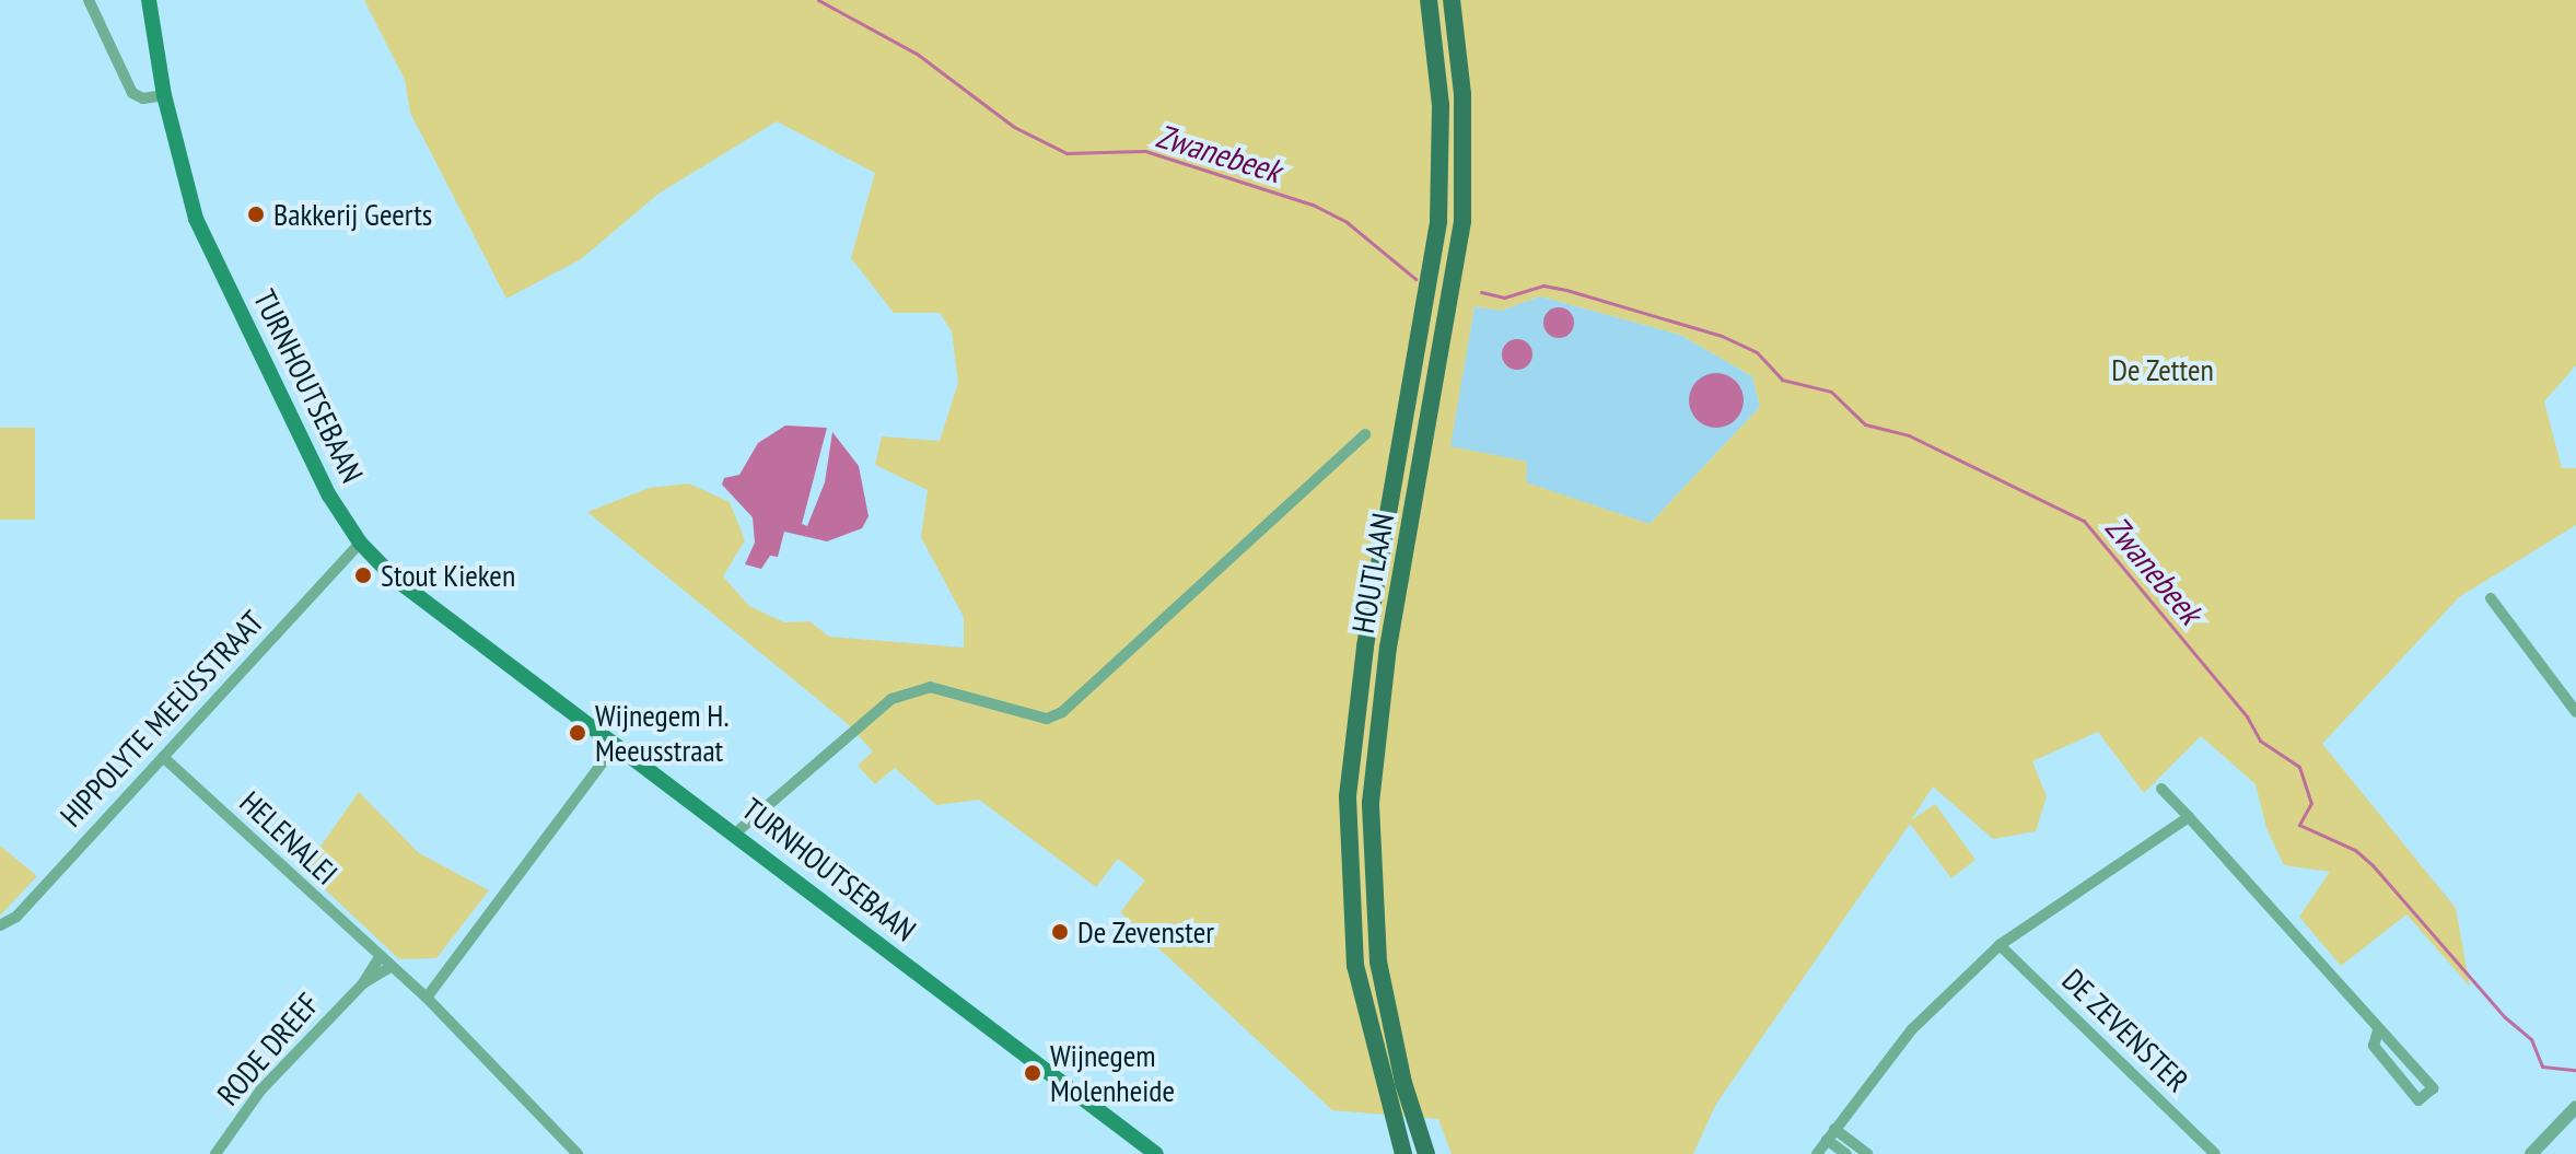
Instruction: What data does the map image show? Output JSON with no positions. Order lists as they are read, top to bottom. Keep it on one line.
{"streets":{"main road":["TURNHOUTSEBAAN","HOUTLAAN"],"street":["HIPPOLYTE MEEÙSSTRAAT","HELENALEI","DE ZEVENSTER","RODE DREEF"]},"crossings":[["TURNHOUTSEBAAN","HIPPOLYTE MEEÙSSTRAAT"],["HIPPOLYTE MEEÙSSTRAAT","HELENALEI"],["HELENALEI","RODE DREEF"]],"water":["Zwanebeek"],"parks":["De Zetten"],"places":["Bakkerij Geerts","Stout Kieken","Wijnegem H. Meeusstraat","De Zevenster","Wijnegem Molenheide"]}
